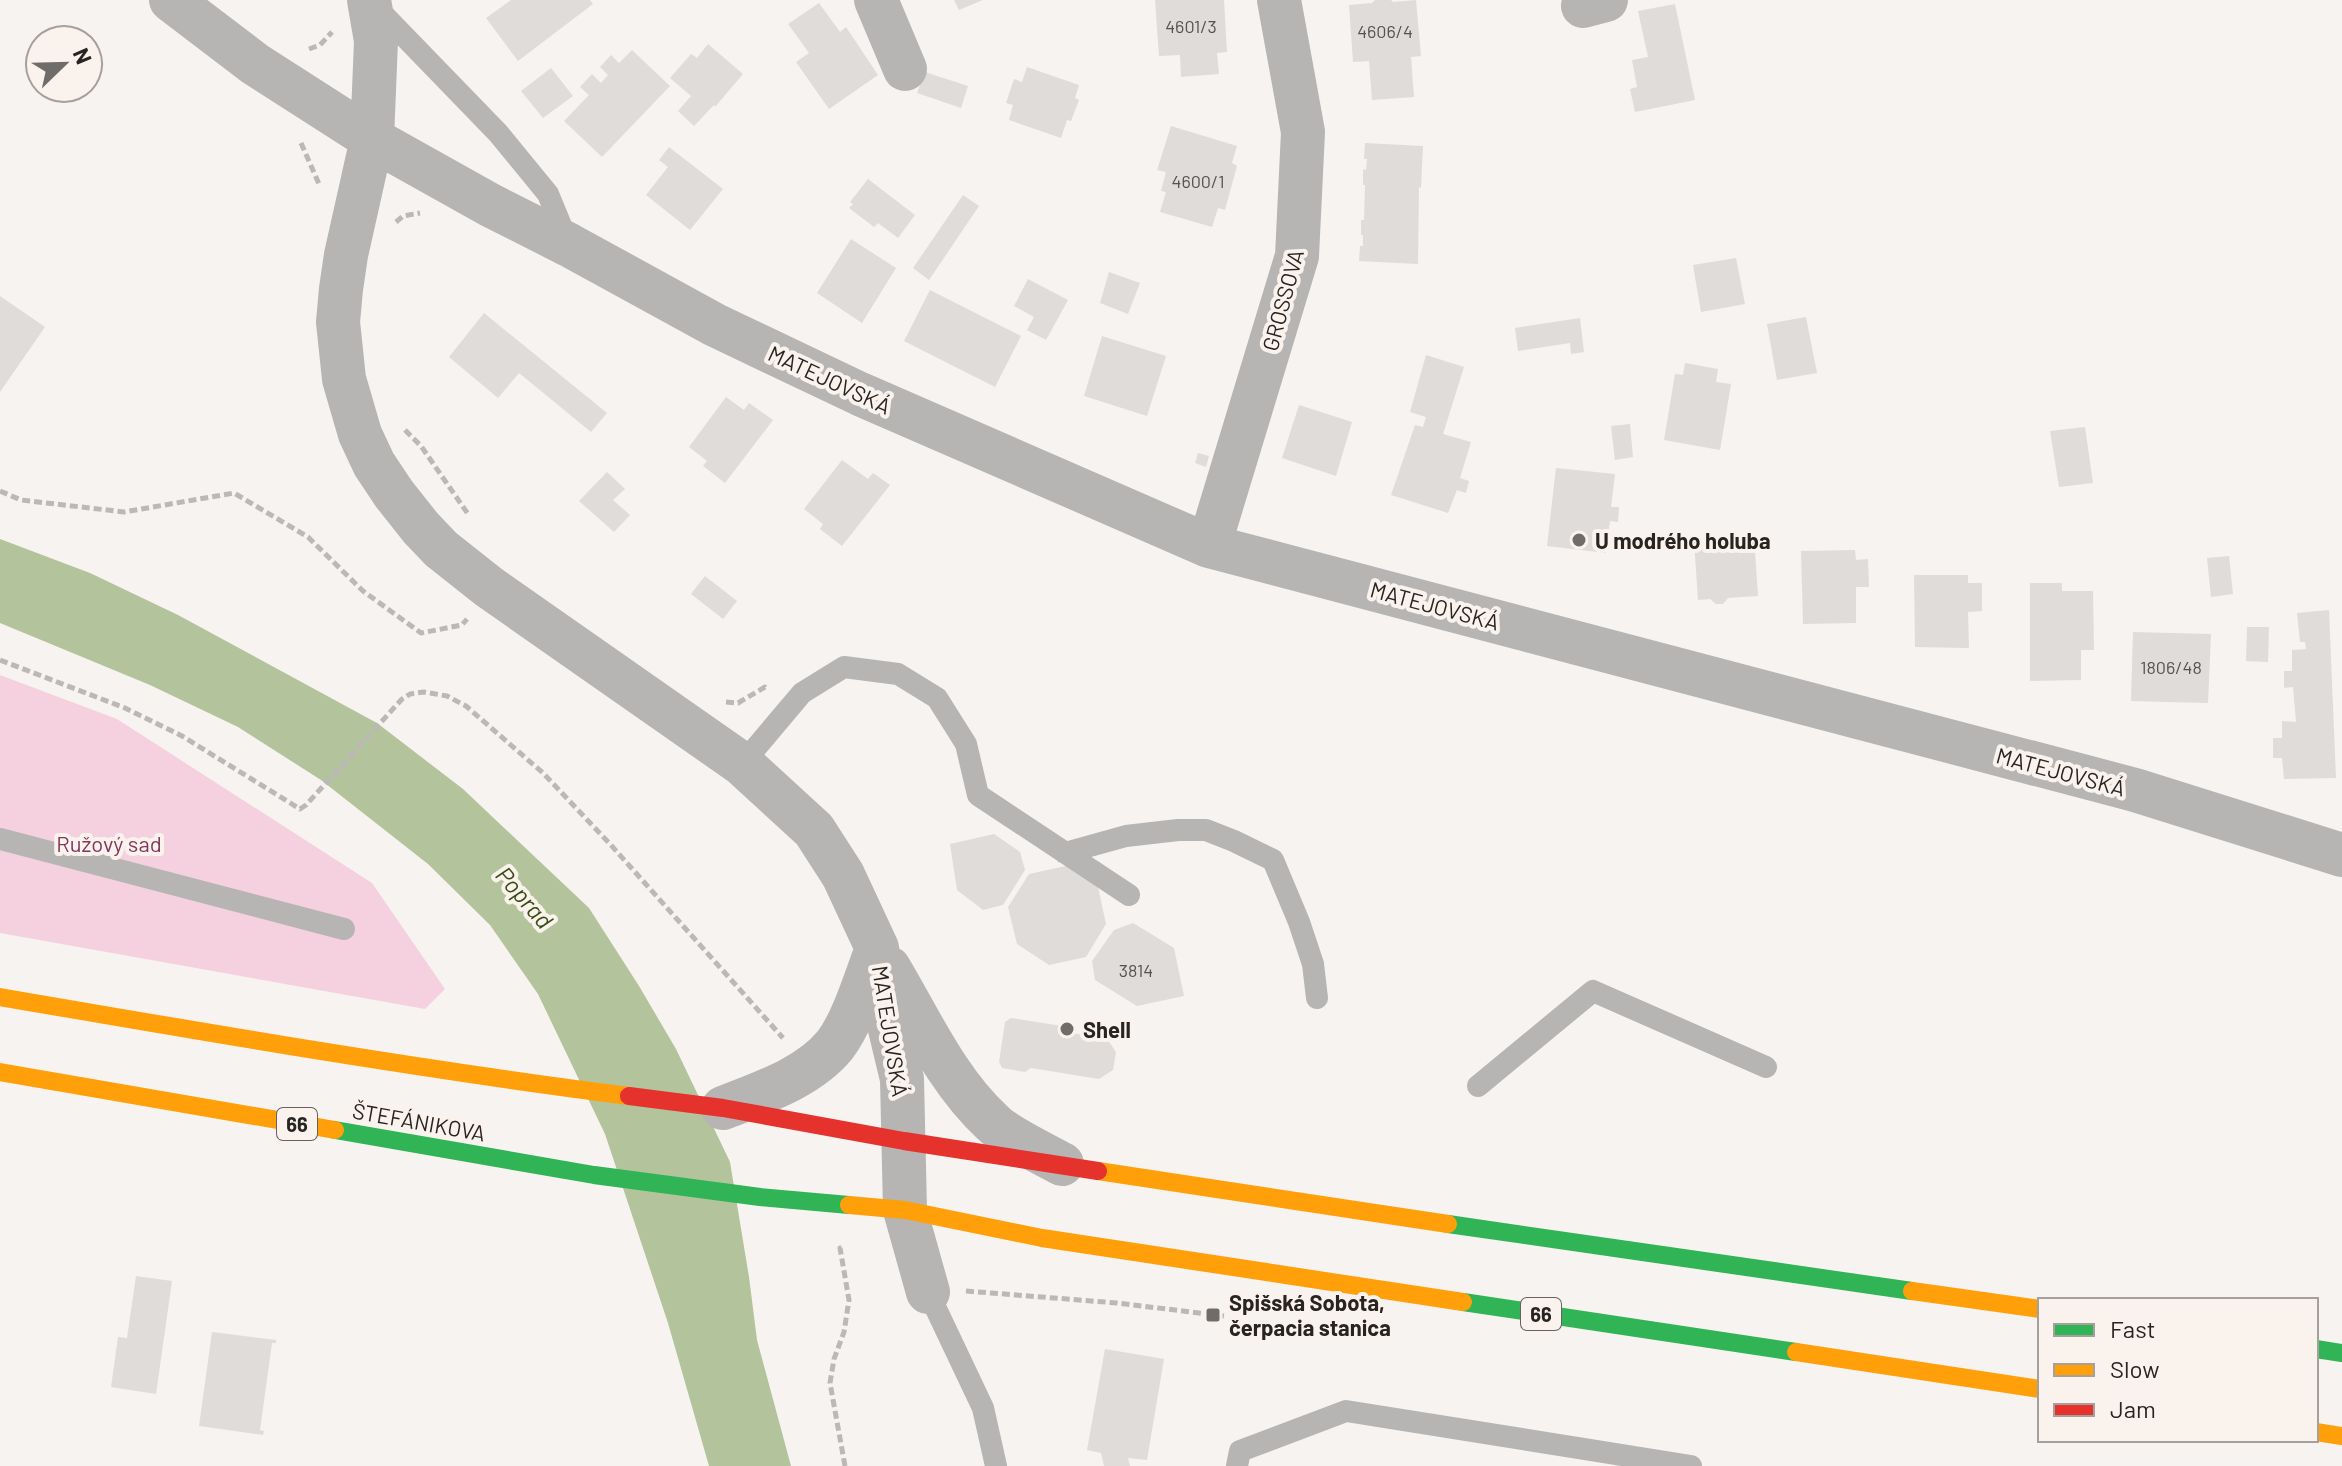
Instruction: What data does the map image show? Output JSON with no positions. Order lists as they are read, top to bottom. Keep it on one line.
{"streets":{"main road":["ŠTEFÁNIKOVA","66"],"street":["GROSSOVA","MATEJOVSKÁ"]},"crossings":[["GROSSOVA","MATEJOVSKÁ"],["MATEJOVSKÁ","ŠTEFÁNIKOVA"],["MATEJOVSKÁ","66"],["ŠTEFÁNIKOVA","66"]],"water":["Poprad"],"parks":["Ružový sad"],"places":{"other":["U modrého holuba","Shell"],"transit":["Spišská Sobota, čerpacia stanica"]},"house_numbers":["4601/3","4606/4","4600/1","1806/48","3814"],"legend":["Fast","Slow","Jam"],"north":"top right"}
